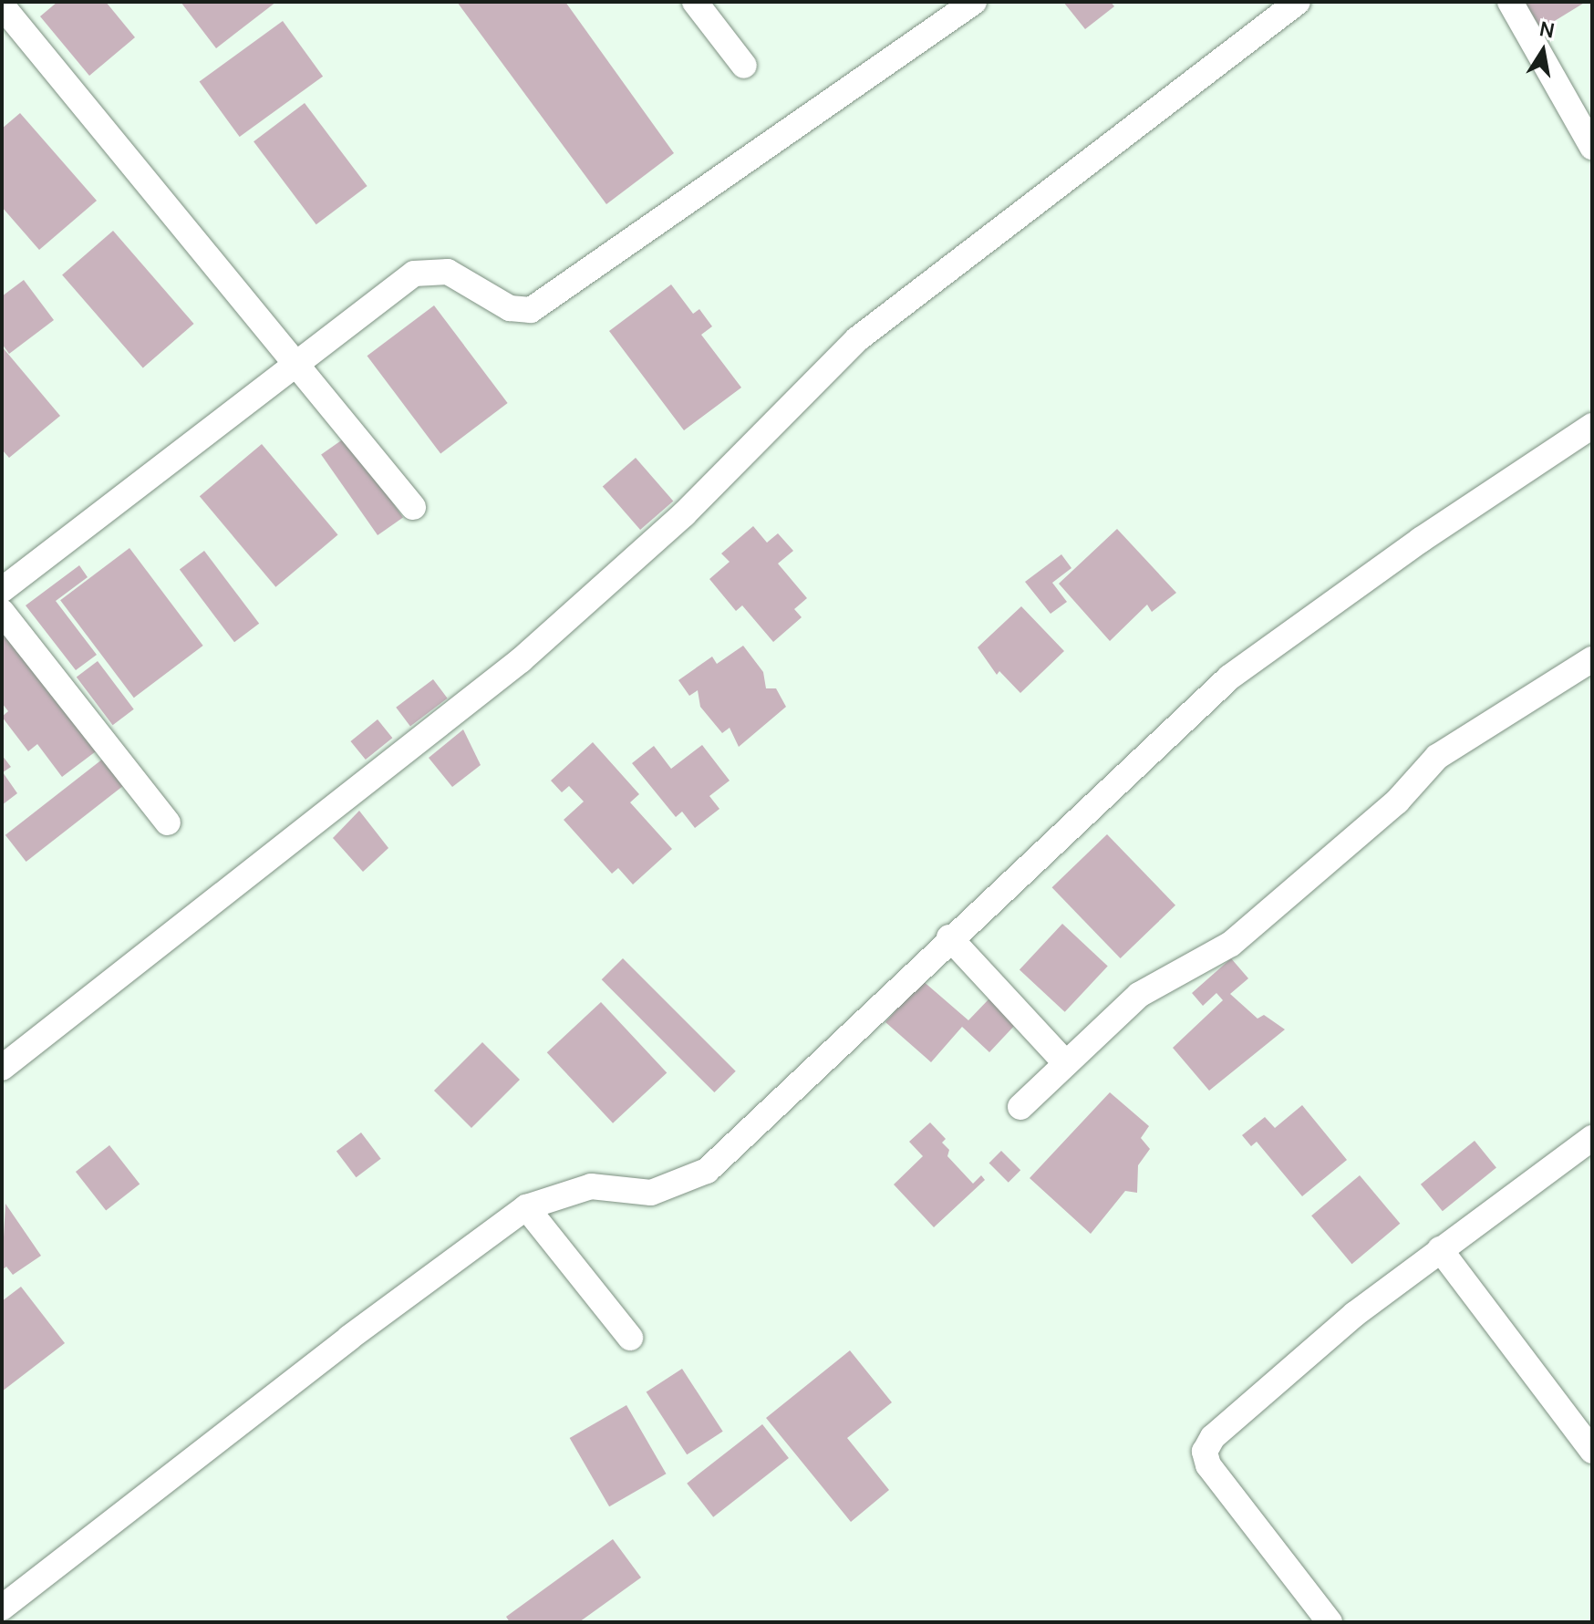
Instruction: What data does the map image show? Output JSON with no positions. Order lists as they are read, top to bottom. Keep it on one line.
{"north":"top"}
